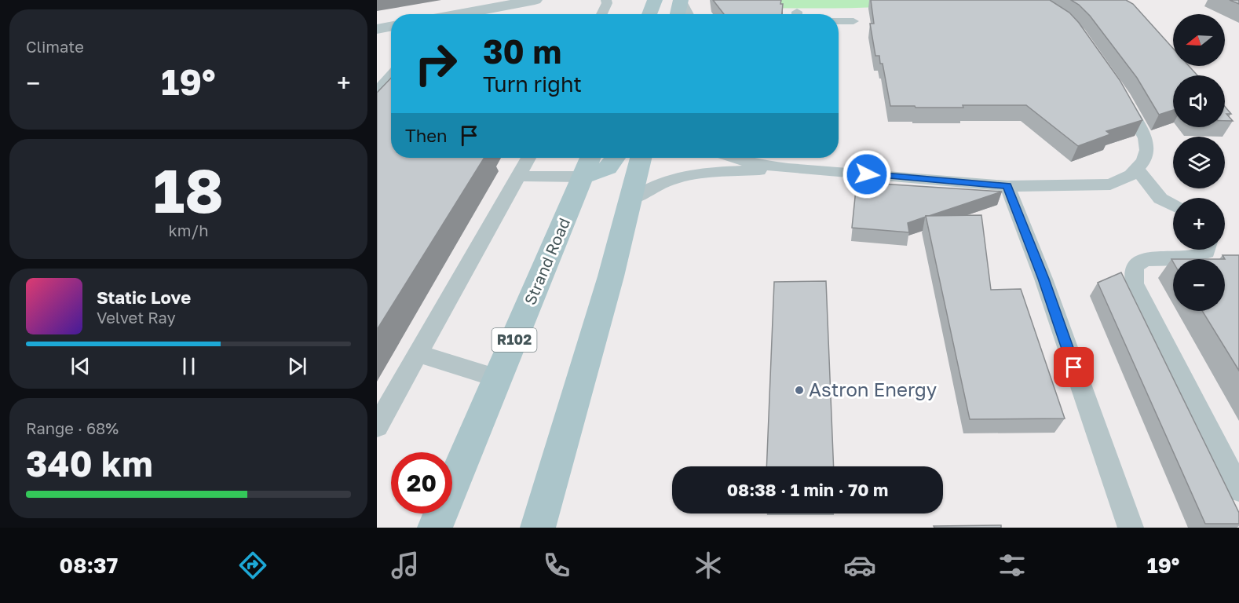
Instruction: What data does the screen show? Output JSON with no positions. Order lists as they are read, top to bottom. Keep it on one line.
{"streets":{"main road":["Strand Road","R102"]},"places":["Astron Energy"],"north":"left","page":{"tile":["Climate",["18","km/h"],["Range · 68%","340 km"]],"map_buttons":["+","−"],"turn":["30 m","Turn right"],"heat":["−","19°","+"],"then":"Then","song":["Static Love","Velvet Ray"],"limit":"20","trip":"08:38 · 1 min · 70 m","tabs":["08:37","19°"]}}
